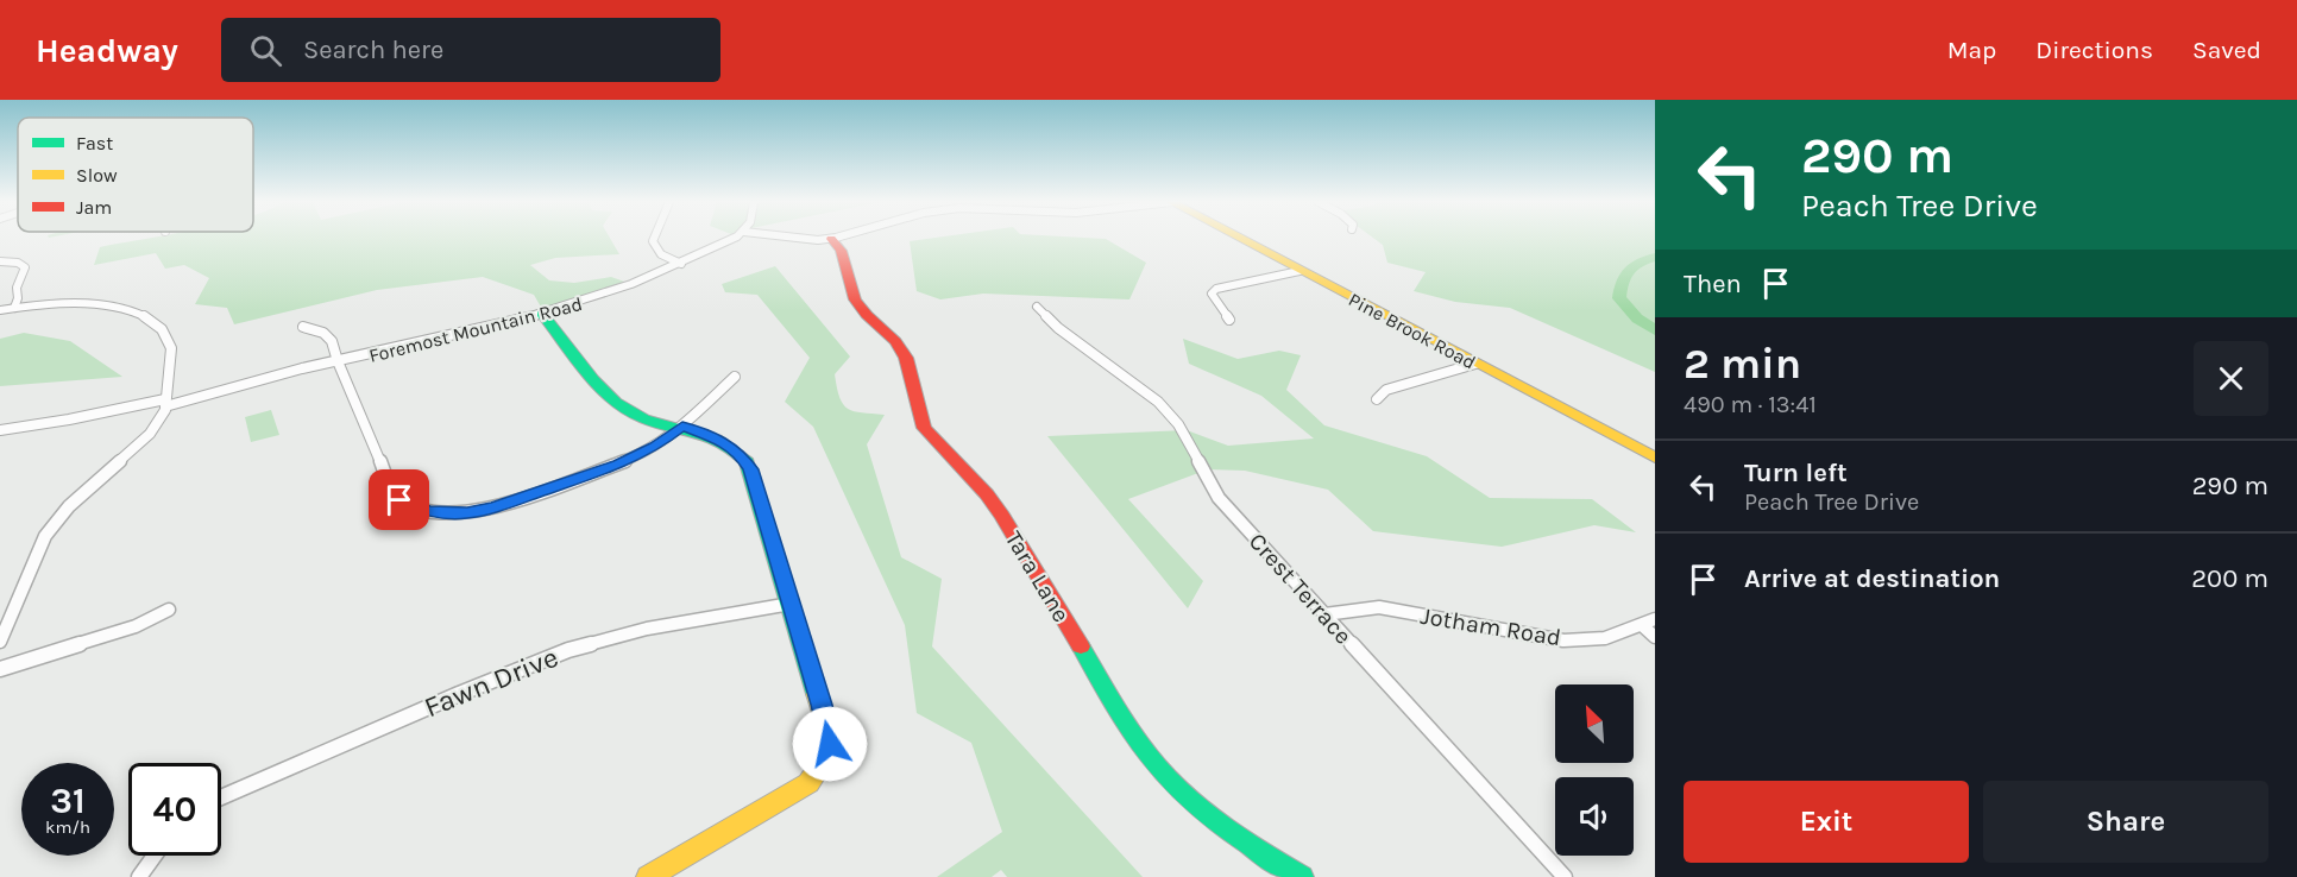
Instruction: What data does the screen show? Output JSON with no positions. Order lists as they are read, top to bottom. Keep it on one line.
{"streets":{"street":["Foremost Mountain Road","Pine Brook Road","Tara Lane","Crest Terrace","Jotham Road","Fawn Drive"]},"crossings":[["Crest Terrace","Jotham Road"]],"legend":["Fast","Slow","Jam"],"north":"top left","page":{"header":"Headway","search":"Search here","nav":["Map","Directions","Saved"],"turn":["290 m","Peach Tree Drive"],"then":"Then","heading":["2 min","490 m · 13:41"],"list":[{"name":"Turn left","note":"Peach Tree Drive","value":"290 m"},{"name":"Arrive at destination","value":"200 m"}],"speed":"31 km/h","limit":"40","buttons":["Exit","Share"]}}
